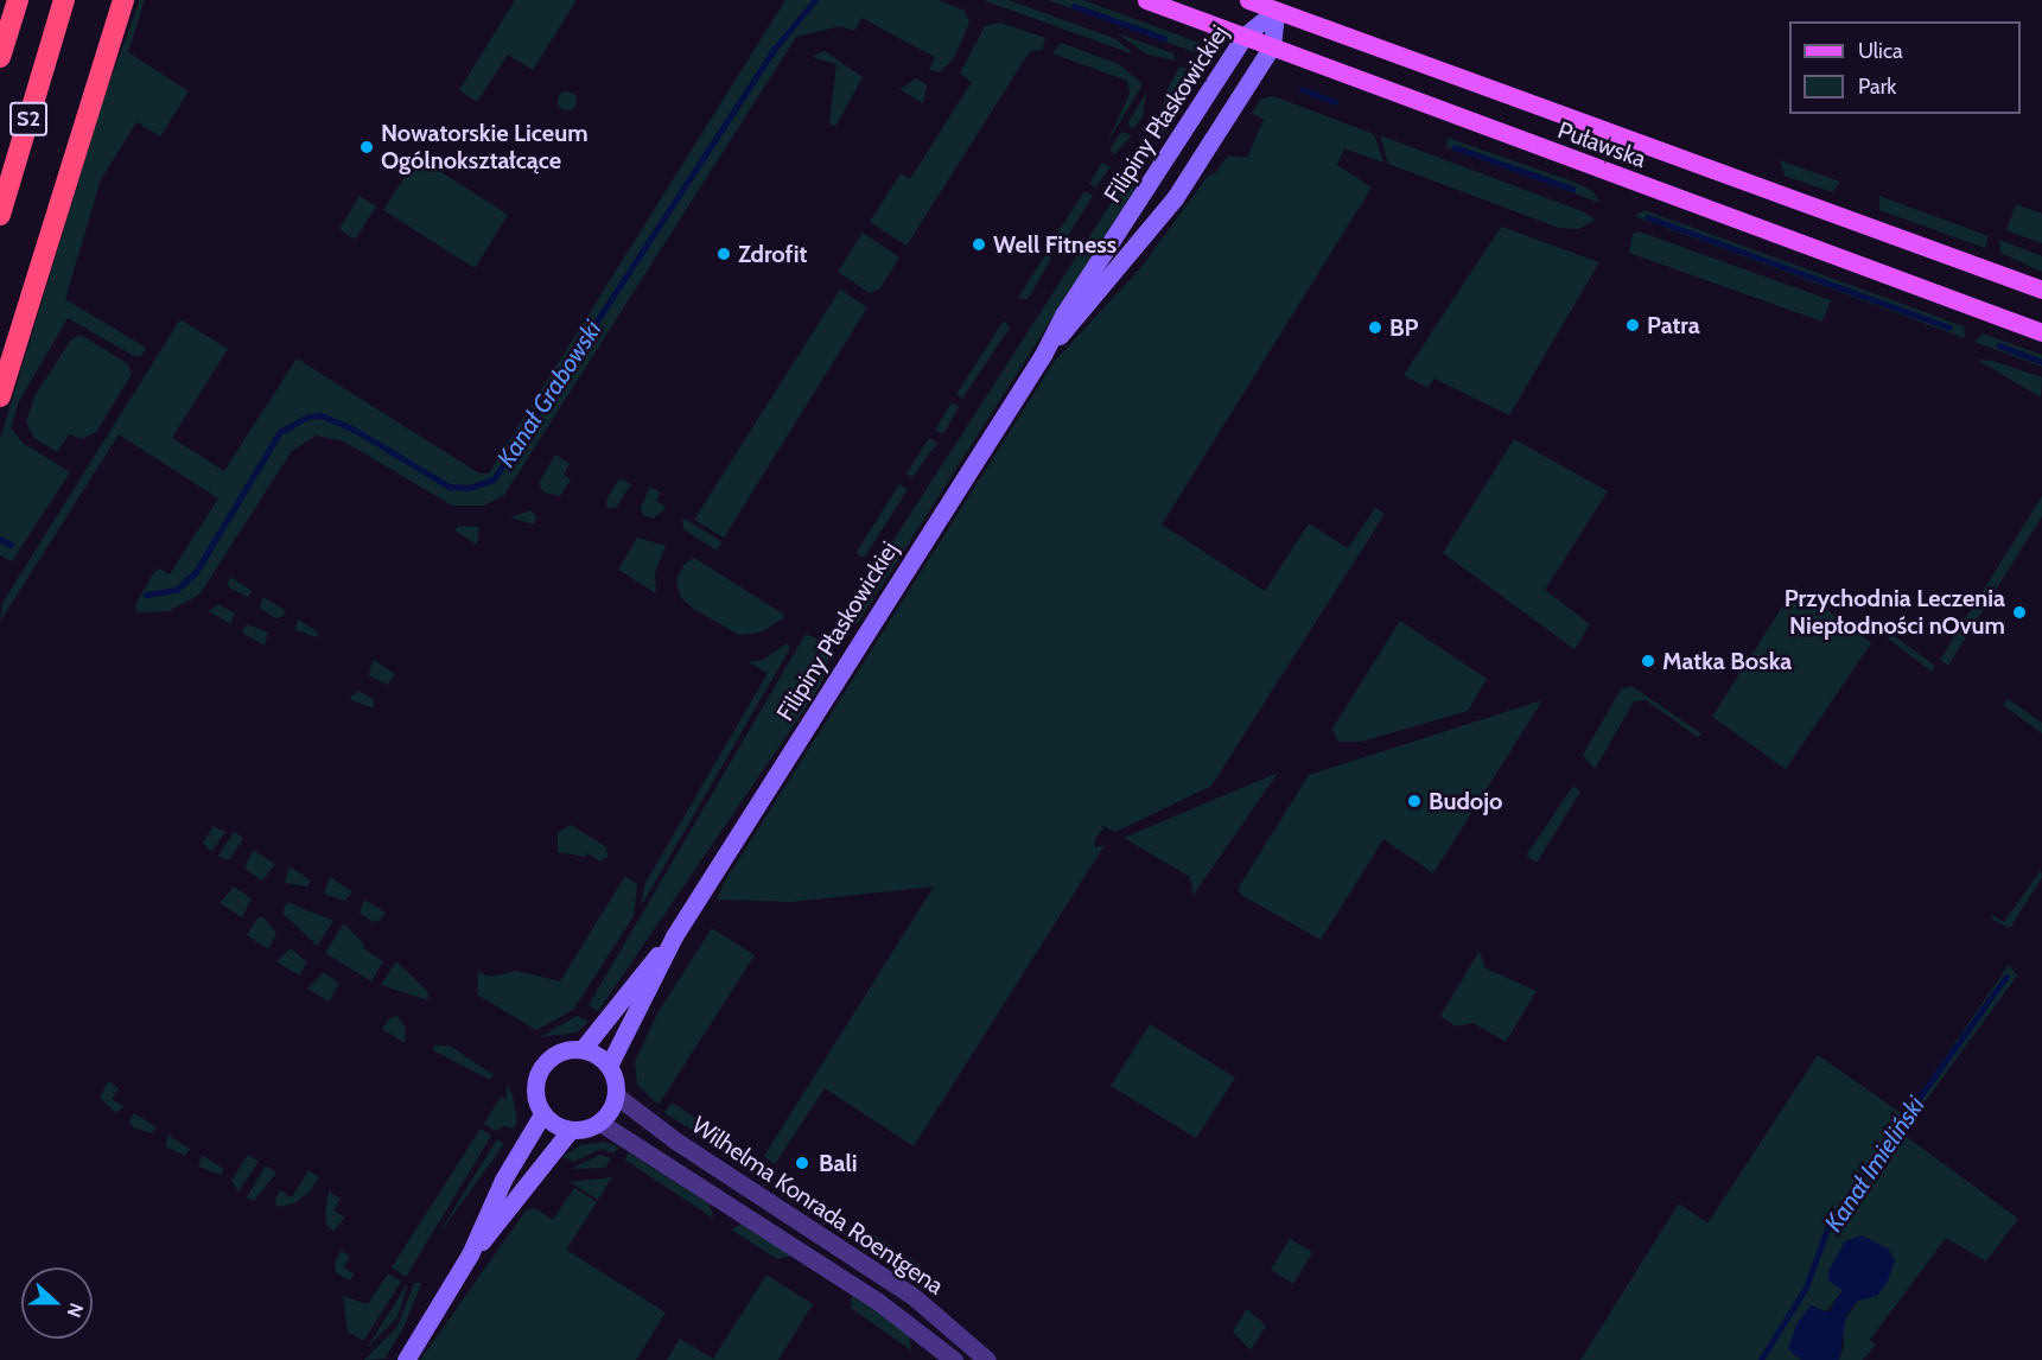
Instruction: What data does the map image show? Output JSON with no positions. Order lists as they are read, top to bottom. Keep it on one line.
{"streets":{"highway":["S2"],"main road":["Filipiny Płaskowickiej","Puławska"],"street":["Wilhelma Konrada Roentgena"]},"crossings":[["Filipiny Płaskowickiej","Puławska"],["Filipiny Płaskowickiej","Wilhelma Konrada Roentgena"]],"water":["Kanał Grabowski","Kanał Imieliński"],"places":["Nowatorskie Liceum Ogólnokształcące","Well Fitness","Zdrofit","Patra","BP","Przychodnia Leczenia Niepłodności nOvum","Matka Boska","Budojo","Bali"],"legend":["Ulica","Park"],"north":"right"}
